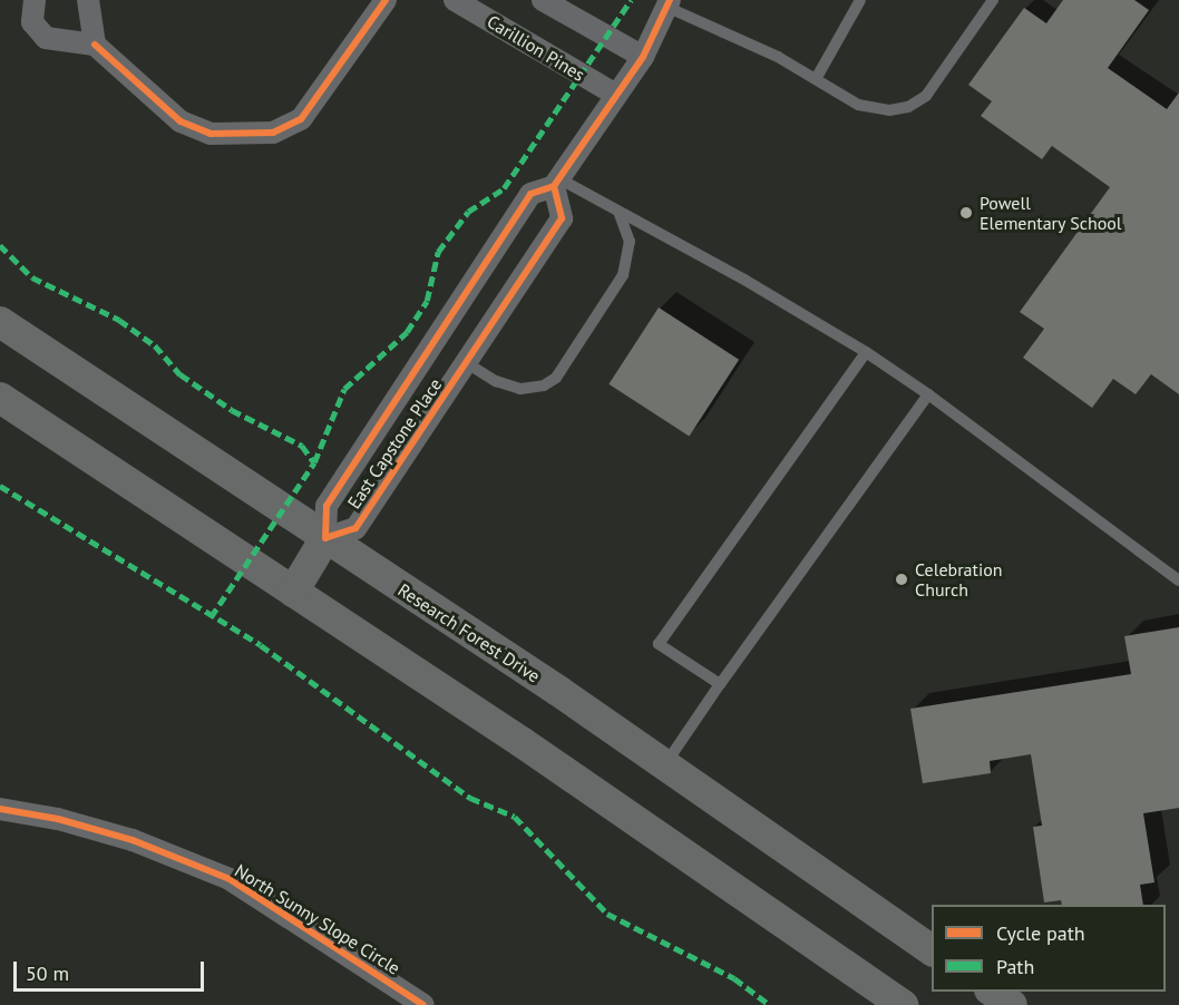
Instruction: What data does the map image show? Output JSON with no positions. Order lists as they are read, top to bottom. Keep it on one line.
{"streets":{"main road":["Research Forest Drive"],"street":["Carillion Pines","East Capstone Place","North Sunny Slope Circle"]},"crossings":[["Carillion Pines","East Capstone Place"],["East Capstone Place","Research Forest Drive"]],"places":["Powell Elementary School","Celebration Church"],"legend":["Cycle path","Path"],"scale_bar":"50 m"}
